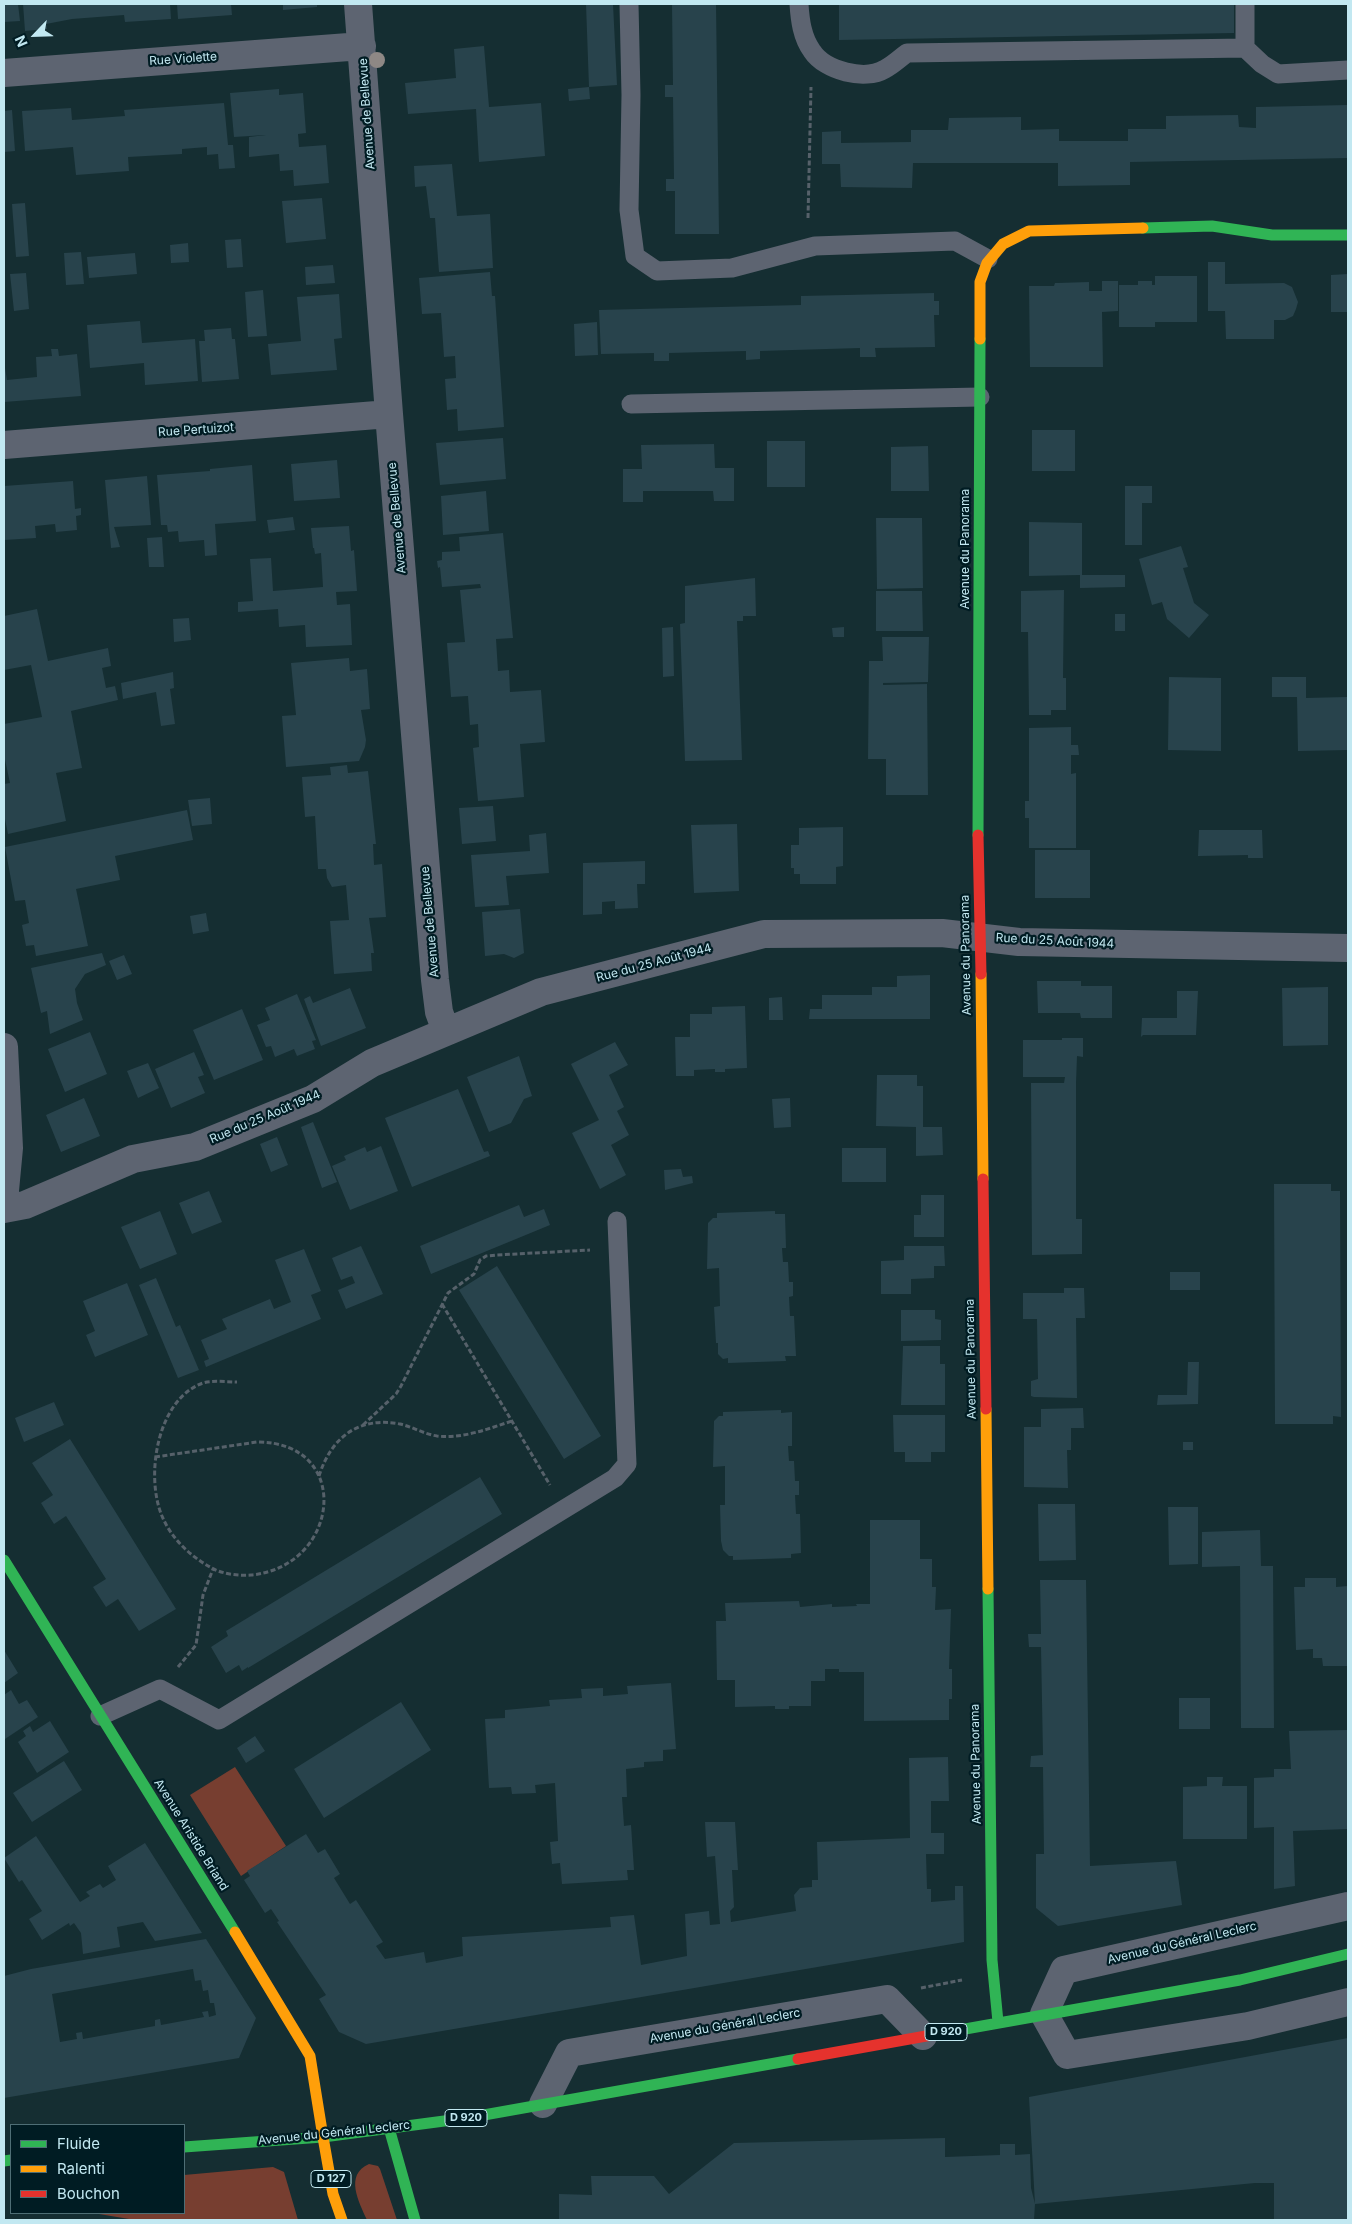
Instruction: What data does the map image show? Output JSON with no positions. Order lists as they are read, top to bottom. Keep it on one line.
{"streets":{"street":["Rue Violette","Avenue de Bellevue","Rue Pertuizot","Avenue du Panorama","Rue du 25 Août 1944","Avenue Aristide Briand","Avenue du Général Leclerc","D 920","D 127"]},"crossings":[["Rue Violette","Avenue de Bellevue"],["Avenue de Bellevue","Rue Pertuizot"],["Avenue de Bellevue","Rue du 25 Août 1944"],["Avenue du Panorama","Rue du 25 Août 1944"],["Avenue du Panorama","Avenue du Général Leclerc"],["Avenue Aristide Briand","Avenue du Général Leclerc"],["Avenue Aristide Briand","D 127"],["Avenue du Général Leclerc","D 127"]],"legend":["Fluide","Ralenti","Bouchon"],"north":"bottom left"}
